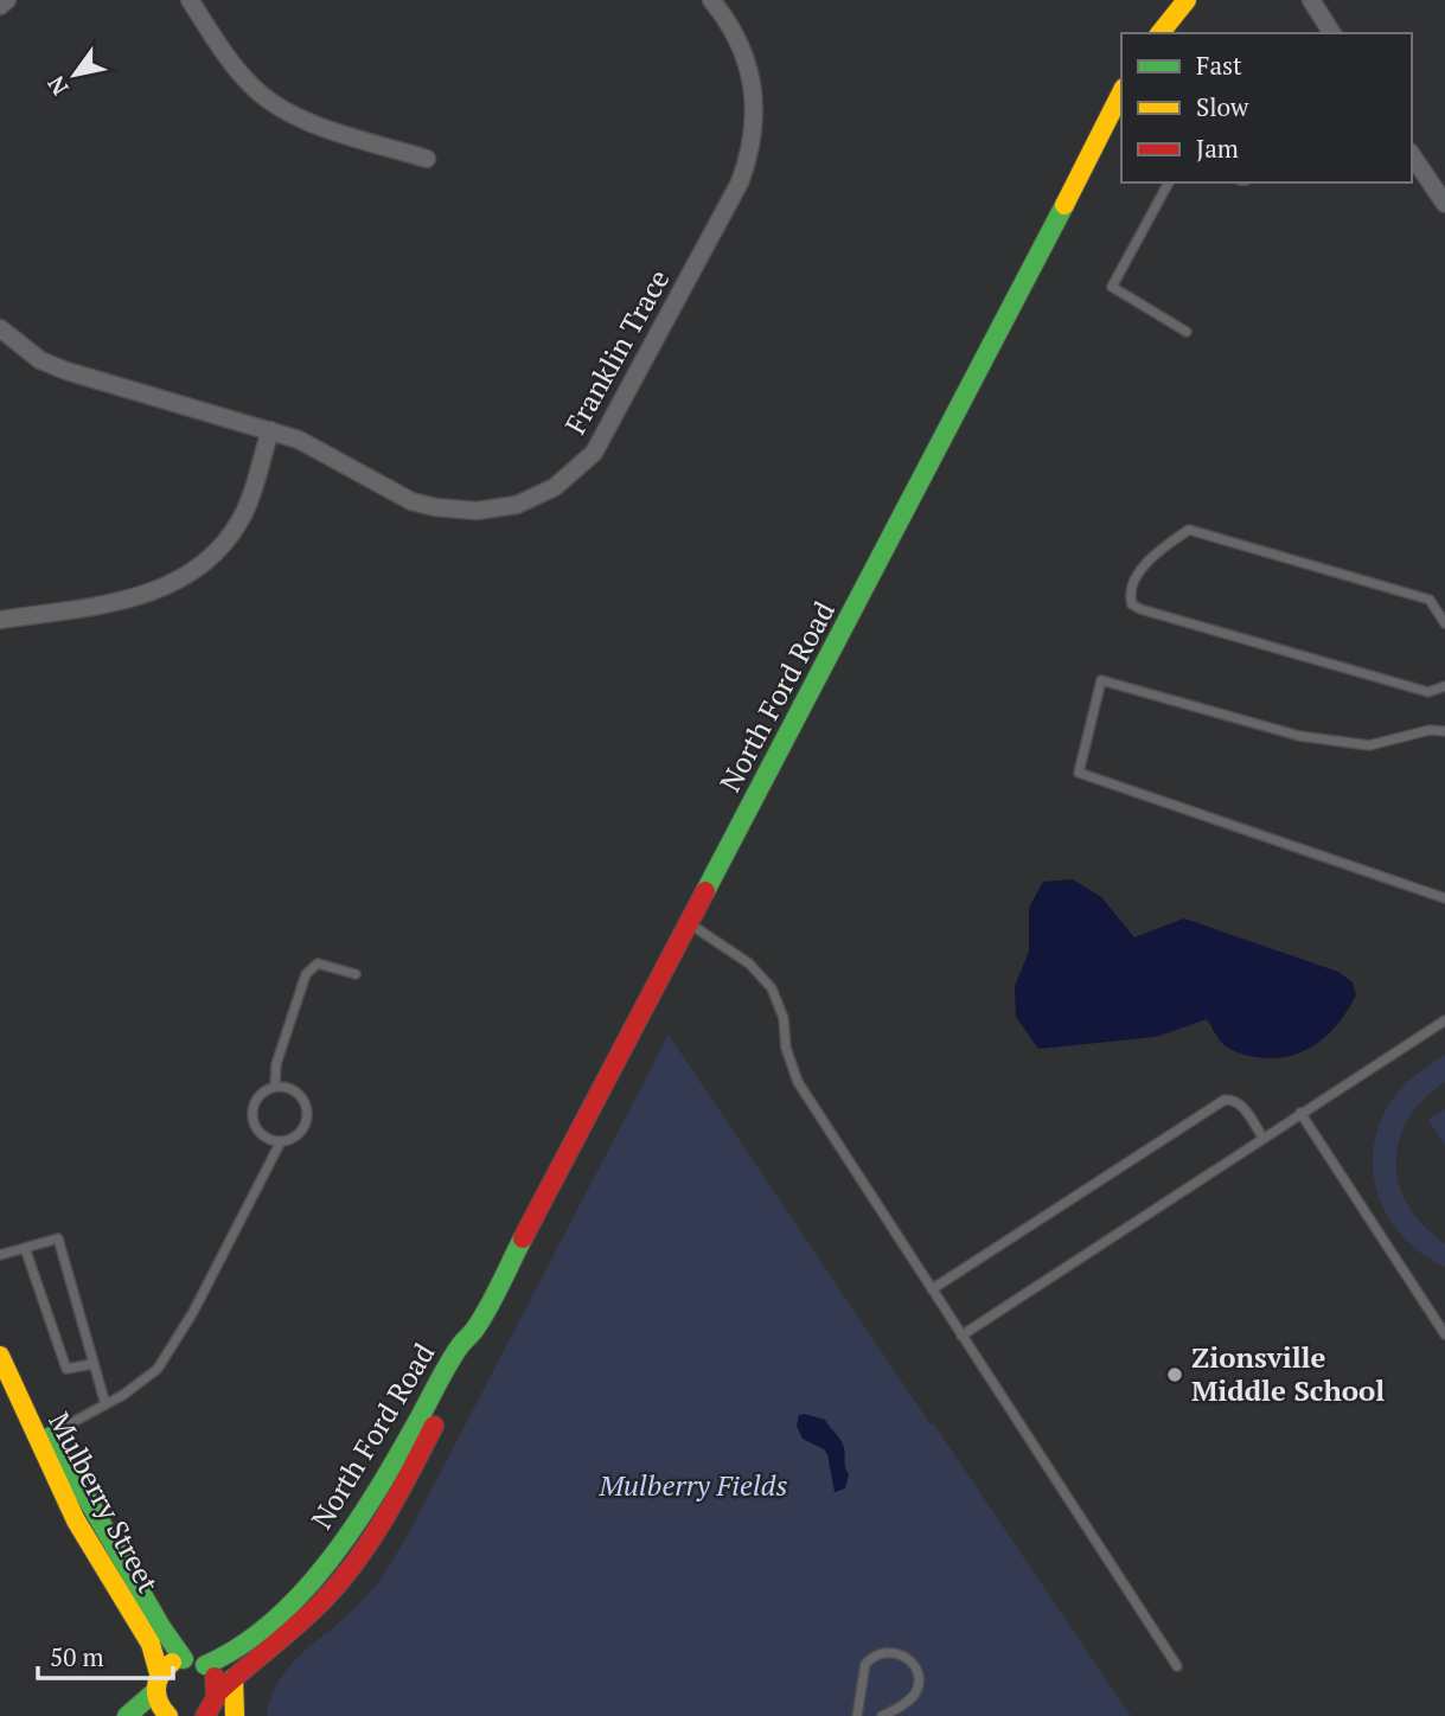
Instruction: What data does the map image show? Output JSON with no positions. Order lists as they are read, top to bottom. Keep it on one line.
{"streets":{"main road":["North Ford Road","Mulberry Street"],"street":["Franklin Trace"]},"parks":["Mulberry Fields"],"places":["Zionsville Middle School"],"legend":["Fast","Slow","Jam"],"scale_bar":"50 m","north":"bottom left"}
